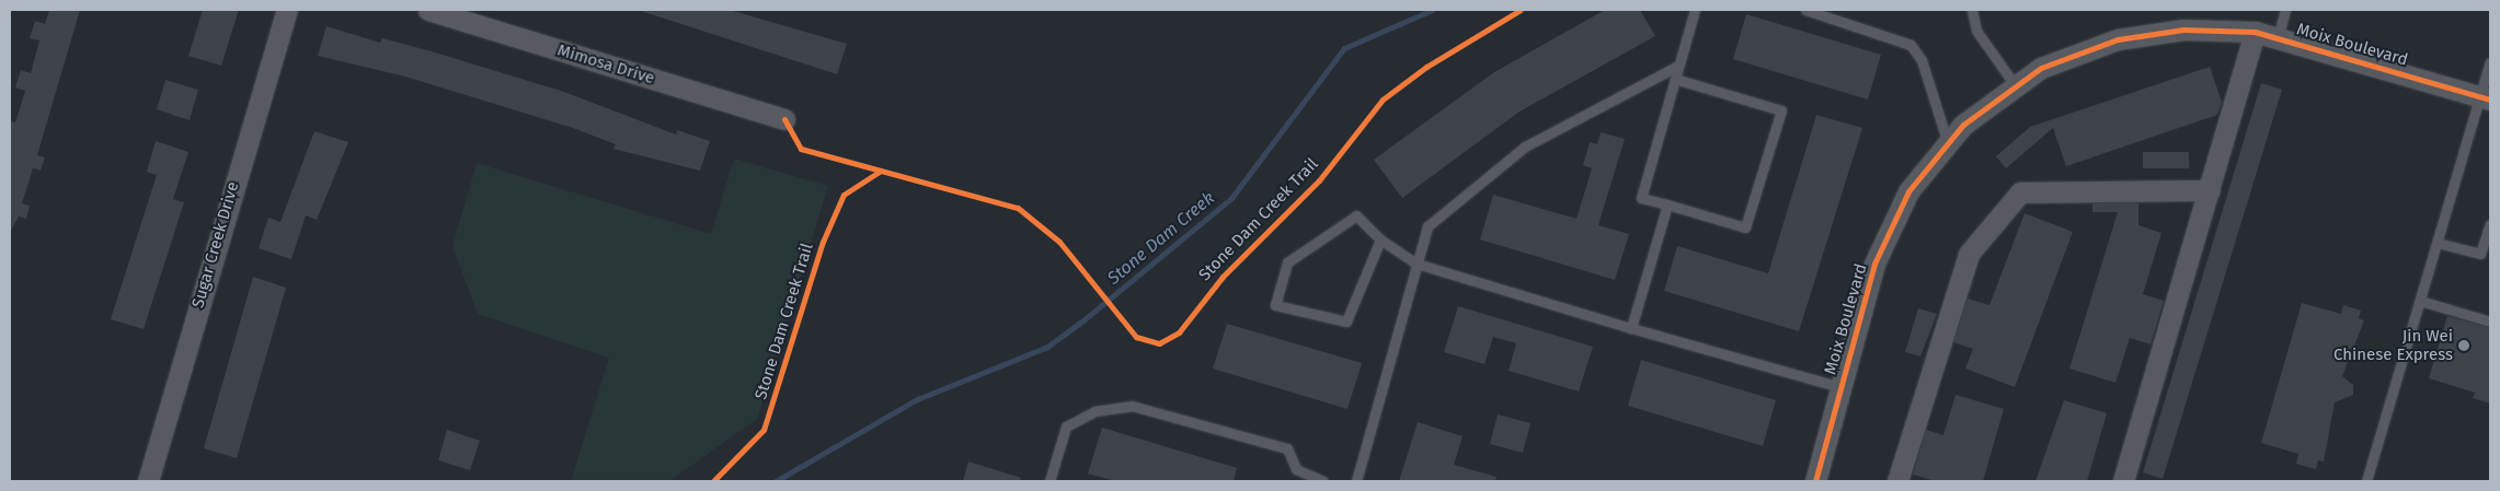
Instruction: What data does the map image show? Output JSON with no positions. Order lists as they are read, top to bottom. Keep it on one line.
{"streets":{"street":["Moix Boulevard","Mimosa Drive","Sugar Creek Drive"],"cycle path":["Stone Dam Creek Trail"]},"water":["Stone Dam Creek"],"places":["Jin Wei Chinese Express"]}
